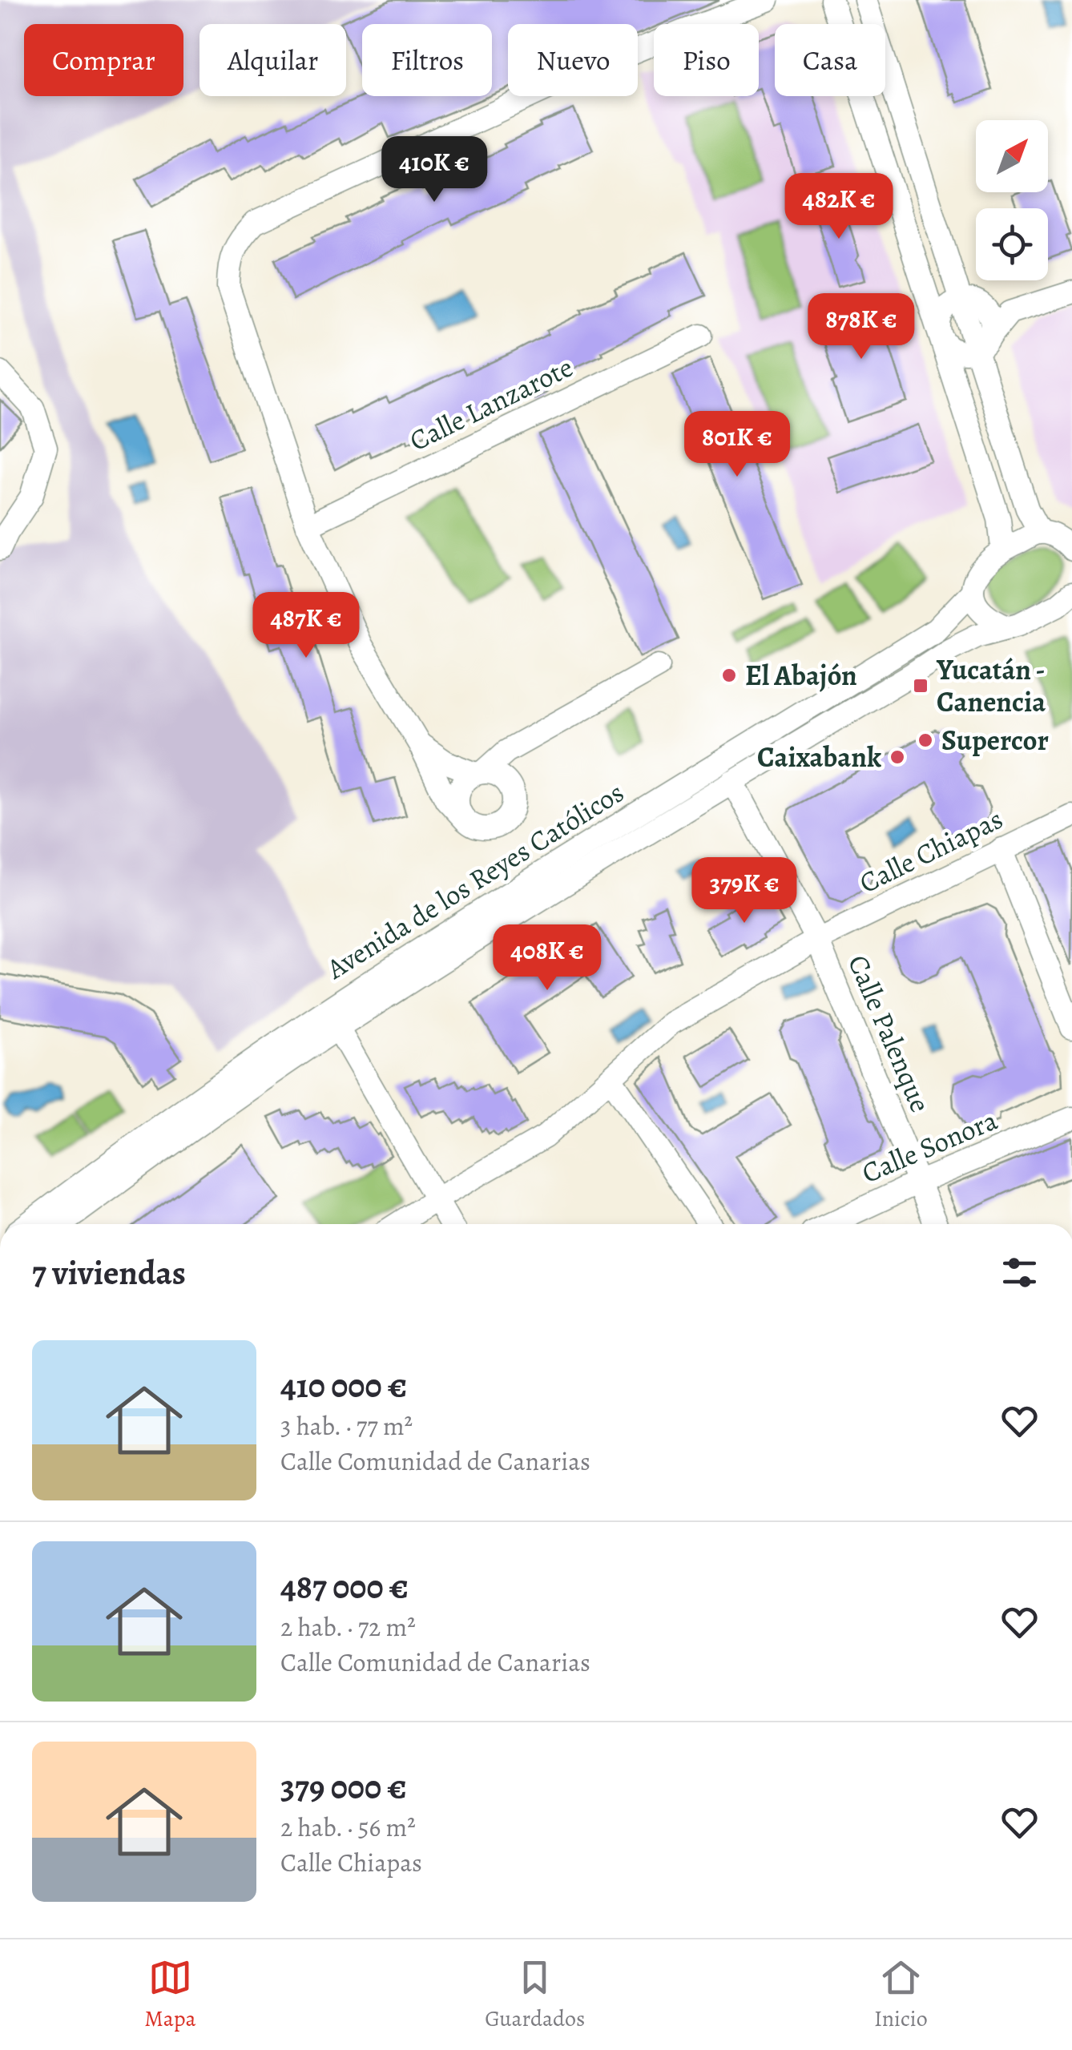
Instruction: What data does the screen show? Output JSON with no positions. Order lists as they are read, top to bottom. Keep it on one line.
{"streets":{"street":["Calle Lanzarote","Calle Chiapas","Avenida de los Reyes Católicos","Calle Palenque","Calle Sonora"]},"crossings":[["Calle Chiapas","Calle Palenque"],["Avenida de los Reyes Católicos","Calle Palenque"],["Calle Palenque","Calle Sonora"]],"places":{"other":["El Abajón","Supercor","Caixabank"],"transit":["Yucatán - Canencia"]},"north":"top right","page":{"chip":["Comprar","Alquilar","Filtros","Nuevo","Piso","Casa"],"price":["410K €","482K €","878K €","801K €","487K €","379K €","408K €"],"heading":"7 viviendas","list":[{"name":"410 000 €","note":"3 hab. · 77 m² · Calle Comunidad de Canarias"},{"name":"487 000 €","note":"2 hab. · 72 m² · Calle Comunidad de Canarias"},{"name":"379 000 €","note":"2 hab. · 56 m² · Calle Chiapas"}],"tabs":["Mapa","Guardados","Inicio"]}}
